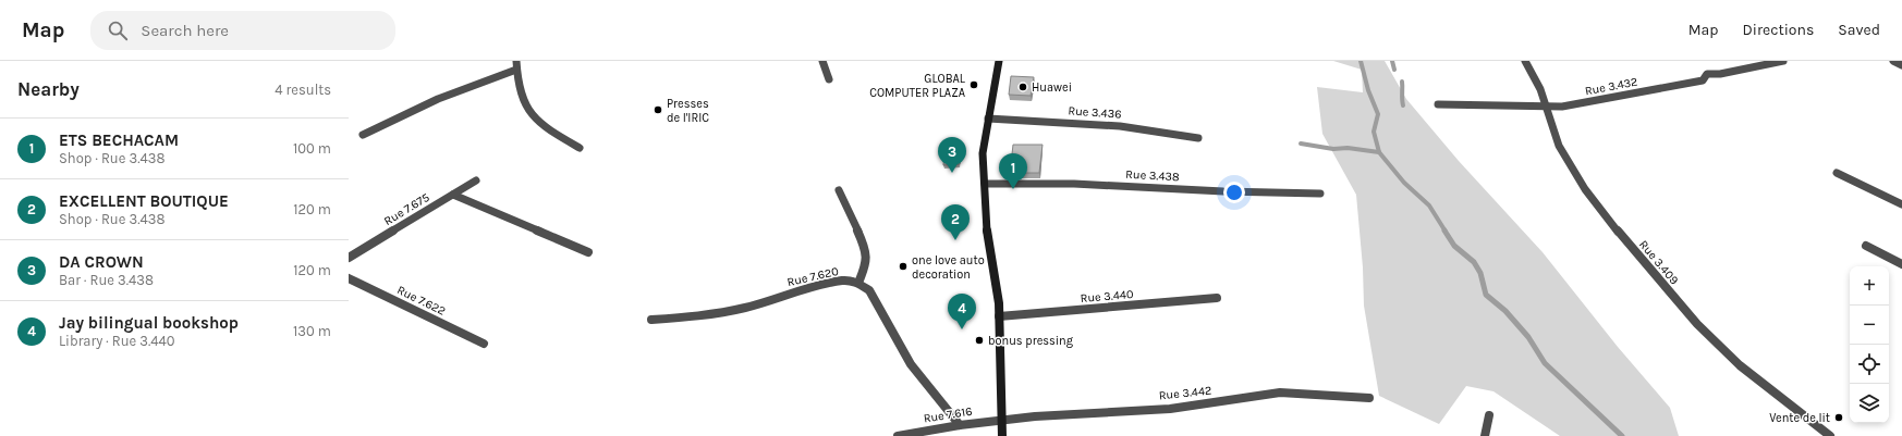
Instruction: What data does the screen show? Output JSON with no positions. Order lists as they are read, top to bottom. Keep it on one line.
{"streets":{"street":["Rue 3.432","Rue 3.436","Rue 3.438","Rue 7.675","Rue 3.409","Rue 7.620","Rue 3.440","Rue 7.622","Rue 3.442","Rue 7.616"]},"crossings":[["Rue 3.432","Rue 3.409"],["Rue 3.442","Rue 7.616"]],"places":["GLOBAL COMPUTER PLAZA","Huawei","Presses de l'IRIC","one love auto decoration","bonus pressing","Vente de lit"],"page":{"header":"Map","search":"Search here","nav":["Map","Directions","Saved"],"heading":["Nearby","4 results"],"list":[{"mark":"1","name":"ETS BECHACAM","note":"Shop · Rue 3.438","value":"100 m"},{"mark":"2","name":"EXCELLENT BOUTIQUE","note":"Shop · Rue 3.438","value":"120 m"},{"mark":"3","name":"DA CROWN","note":"Bar · Rue 3.438","value":"120 m"},{"mark":"4","name":"Jay bilingual bookshop","note":"Library · Rue 3.440","value":"130 m"}],"pins":["3","1","2","4"],"map_buttons":["+","−"]}}
